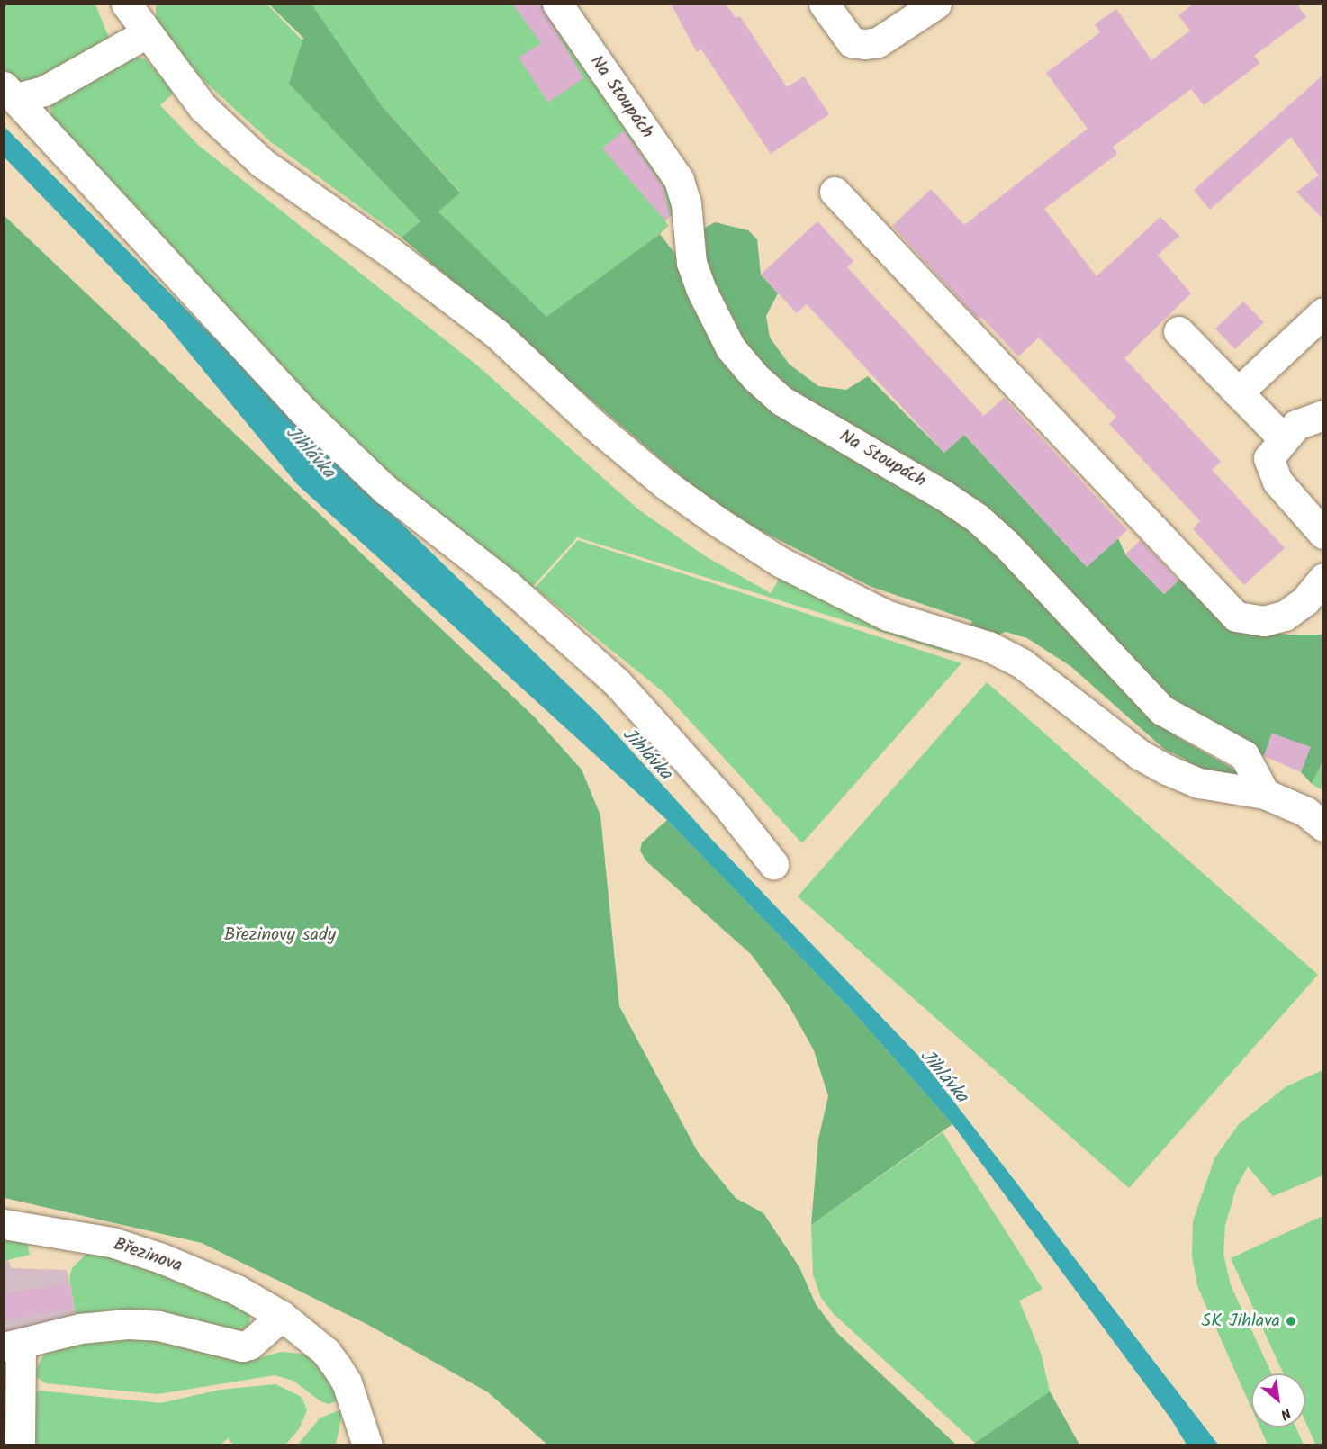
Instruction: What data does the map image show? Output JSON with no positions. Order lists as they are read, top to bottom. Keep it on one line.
{"streets":{"street":["Na Stoupách","Březinova"]},"water":["Jihlávka"],"parks":["Březinovy sady"],"places":["SK Jihlava"],"north":"bottom right"}
